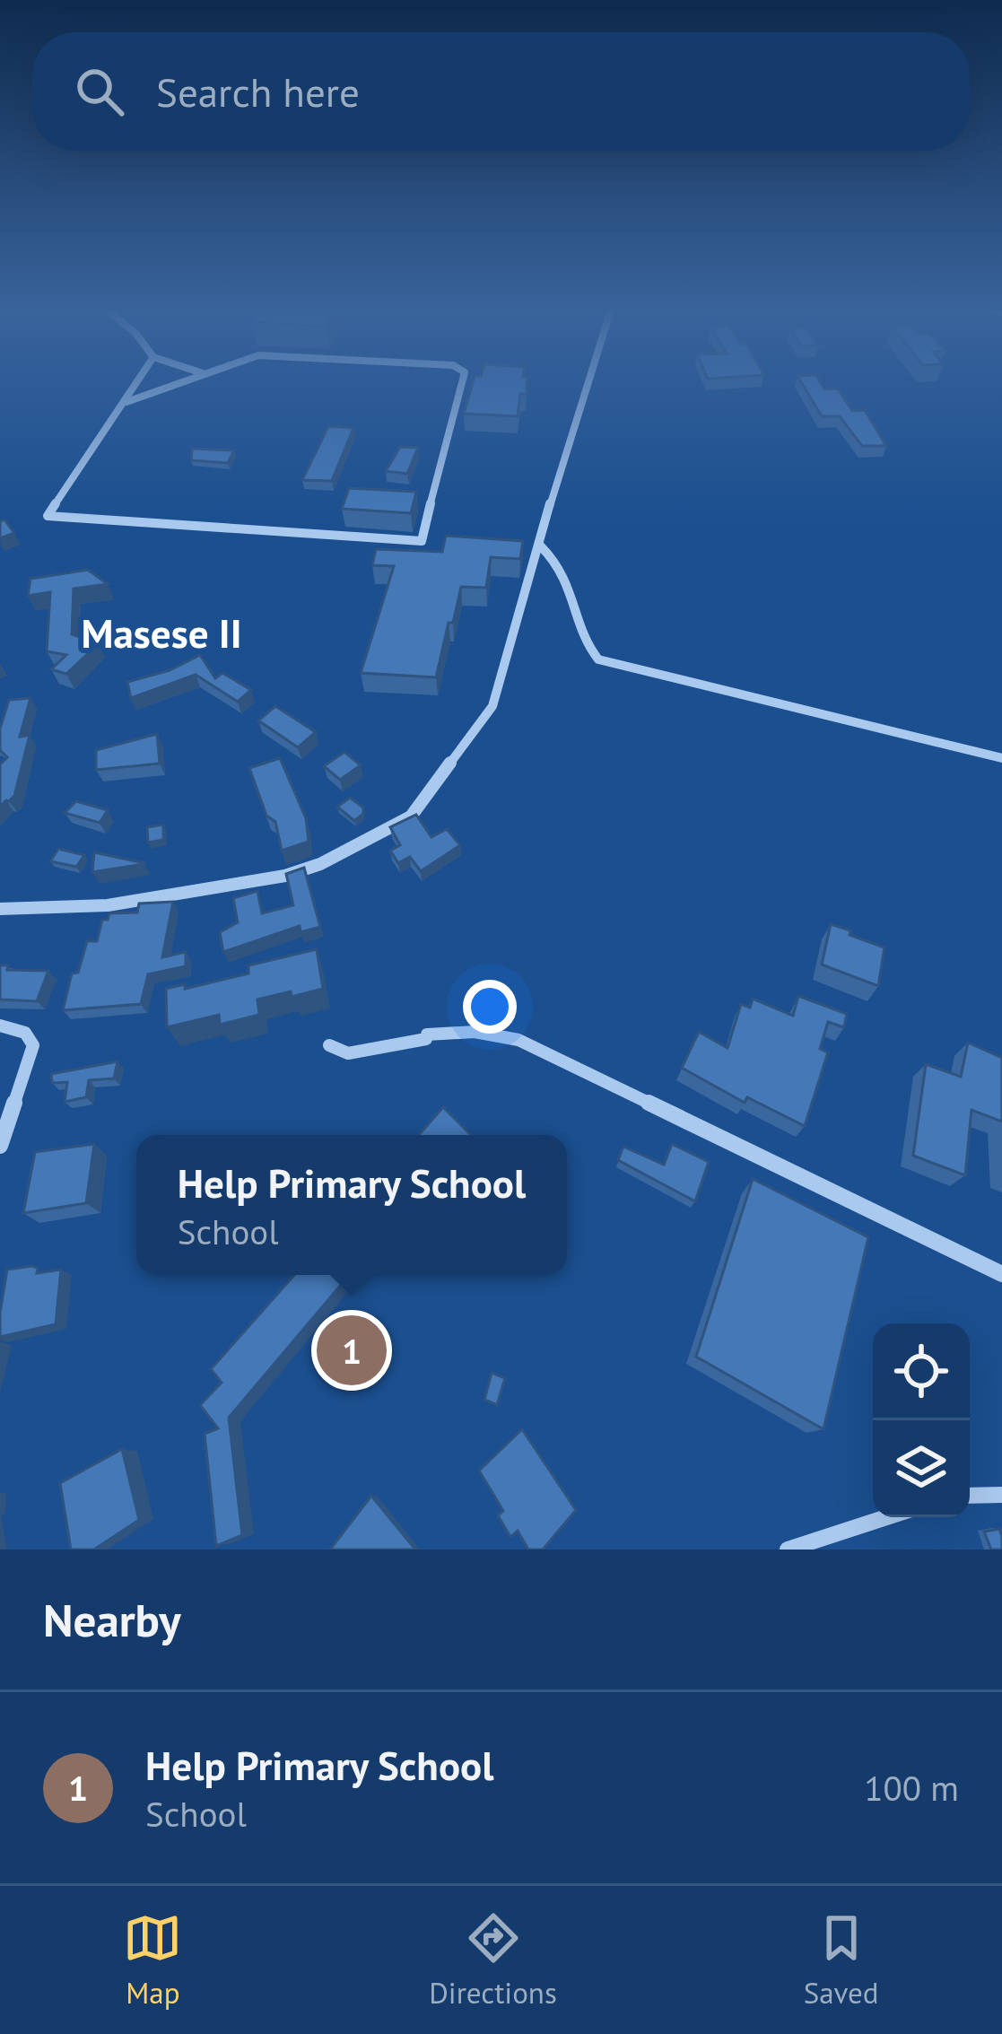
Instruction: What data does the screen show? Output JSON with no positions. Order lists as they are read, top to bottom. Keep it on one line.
{"districts":["Masese II"],"page":{"search":"Search here","popup":["Help Primary School","School"],"pins":"1","heading":"Nearby","list":[{"mark":"1","name":"Help Primary School","note":"School","value":"100 m"}],"nav":["Map","Directions","Saved"]}}
